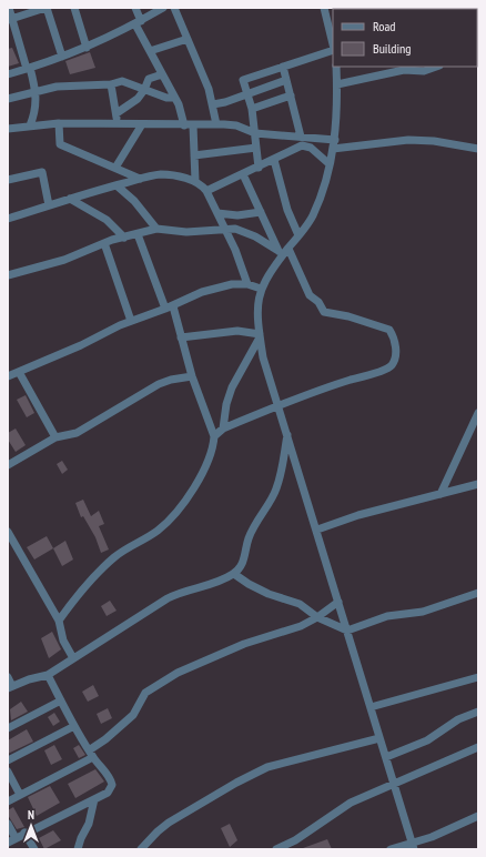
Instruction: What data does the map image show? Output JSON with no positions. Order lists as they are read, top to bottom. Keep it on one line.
{"legend":["Road","Building"],"north":"top"}
